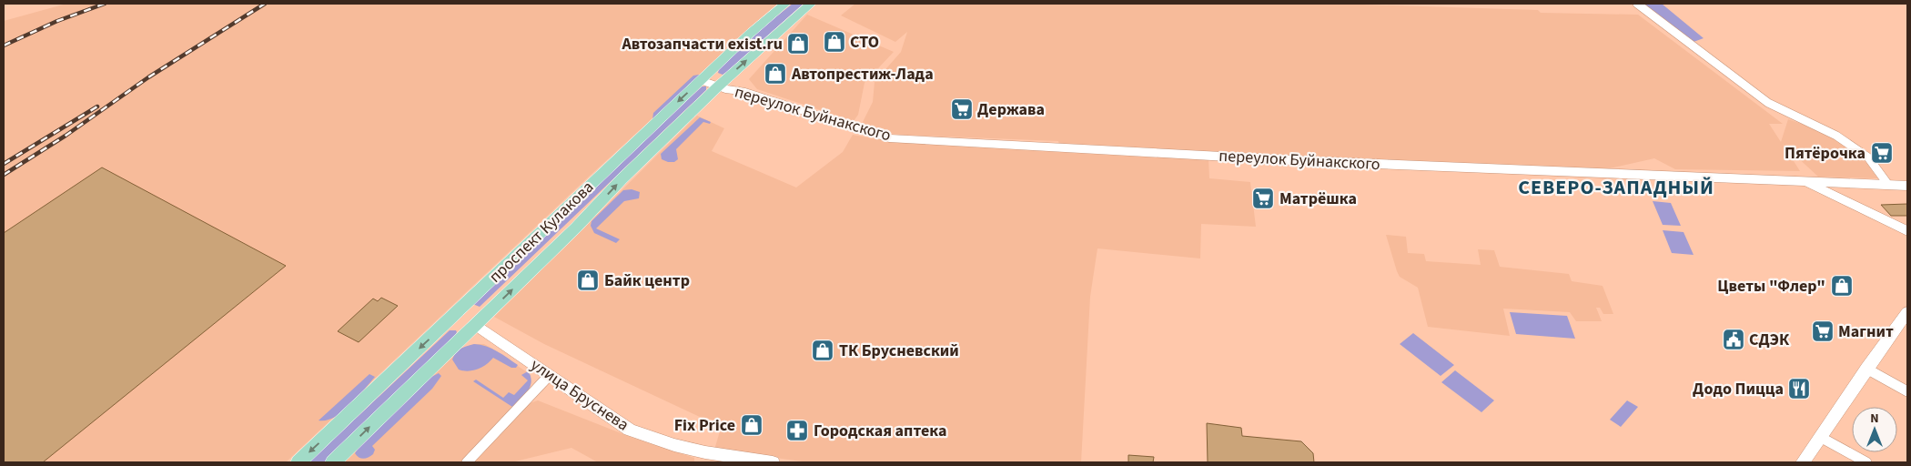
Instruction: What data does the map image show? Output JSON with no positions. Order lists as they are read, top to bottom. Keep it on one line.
{"streets":{"main road":["проспект Кулакова"],"street":["переулок Буйнакского","улица Бруснева"]},"crossings":[["переулок Буйнакского","проспект Кулакова"],["проспект Кулакова","улица Бруснева"]],"districts":["СЕВЕРО-ЗАПАДНЫЙ"],"places":{"shop":["СТО","Автозапчасти exist.ru","Автопрестиж-Лада","Байк центр","Цветы \"Флер\"","ТК Брусневский","Fix Price"],"supermarket":["Держава","Пятёрочка","Матрёшка","Магнит"],"public building":["СДЭК"],"restaurant":["Додо Пицца"],"pharmacy":["Городская аптека"]},"north":"top"}
